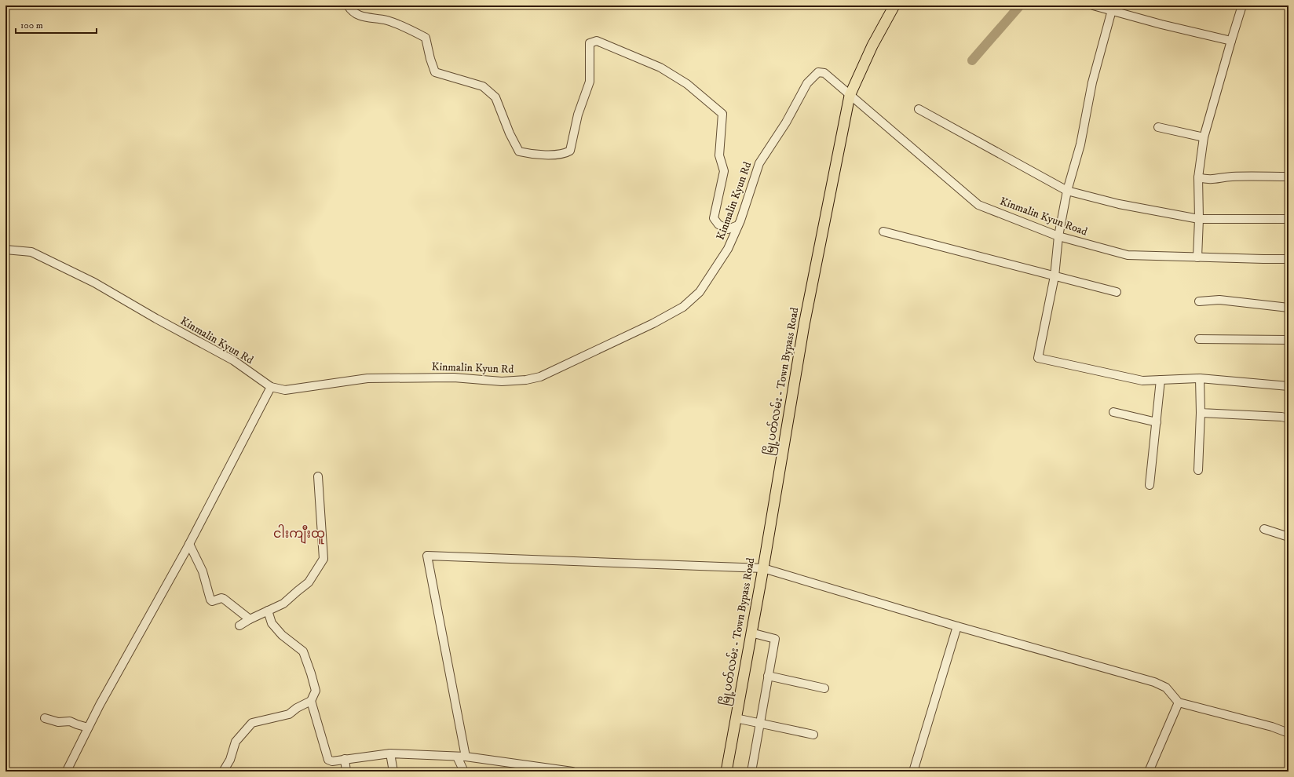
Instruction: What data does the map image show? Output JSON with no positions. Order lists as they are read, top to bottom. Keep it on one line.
{"streets":{"main road":["မြို့ပတ်လမ်း - Town Bypass Road"],"street":["Kinmalin Kyun Rd","Kinmalin Kyun Road"]},"crossings":[["Kinmalin Kyun Rd","Kinmalin Kyun Road"],["Kinmalin Kyun Rd","မြို့ပတ်လမ်း - Town Bypass Road"],["Kinmalin Kyun Road","မြို့ပတ်လမ်း - Town Bypass Road"]],"districts":["ငါးကျီးထူ"],"scale_bar":"100 m"}
